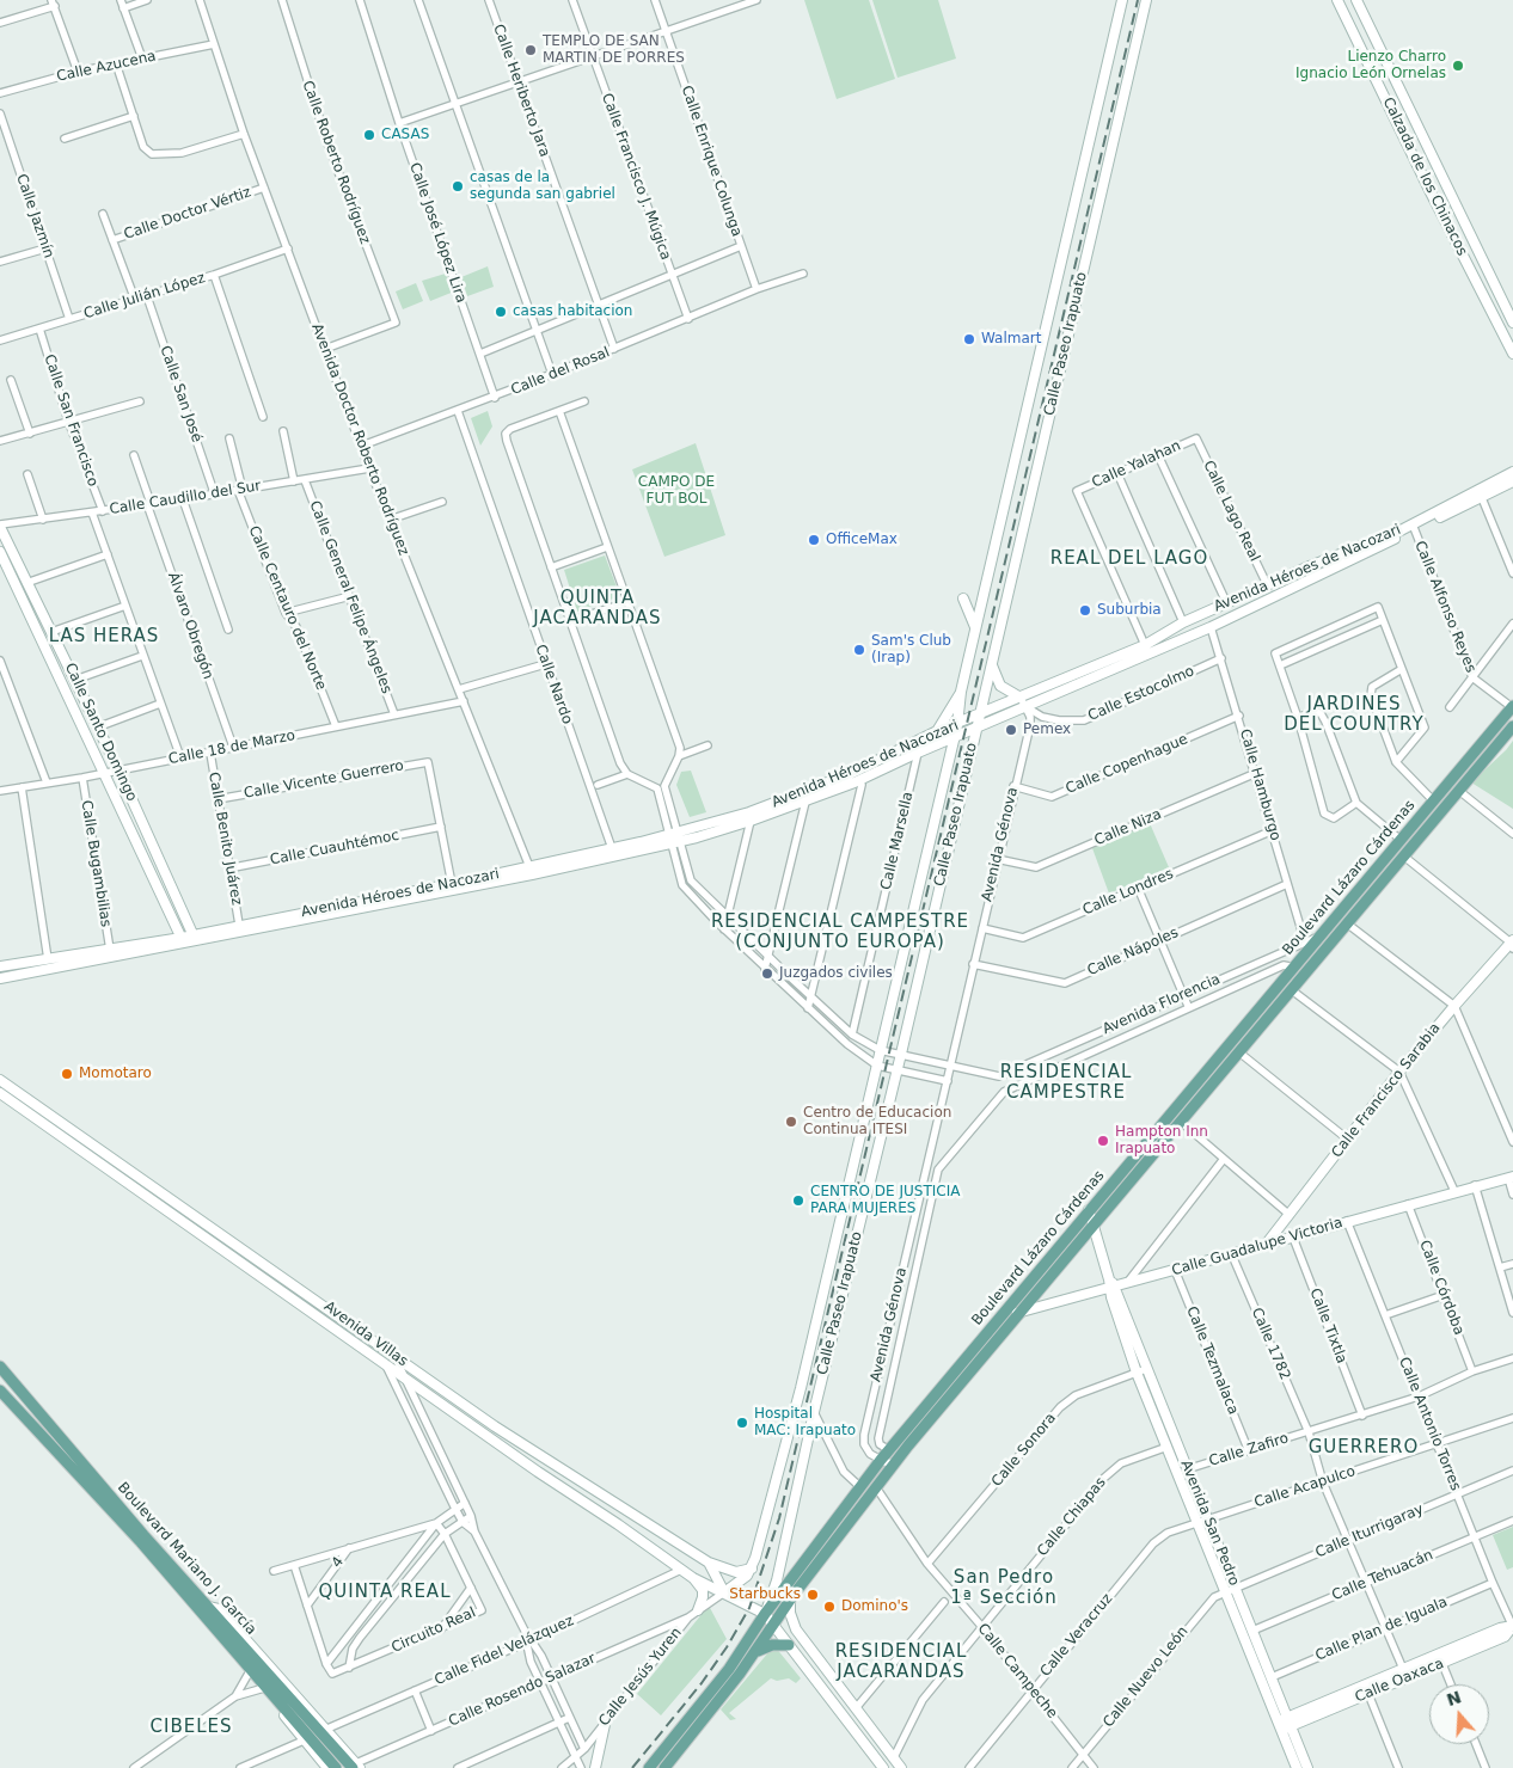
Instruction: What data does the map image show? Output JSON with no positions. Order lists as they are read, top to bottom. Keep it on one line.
{"streets":{"main road":["Calzada de los Chinacos","Calle Paseo Irapuato","Avenida Héroes de Nacozari","Calle Santo Domingo","Boulevard Lázaro Cárdenas","Calle Francisco Sarabia","Calle Guadalupe Victoria","Avenida Villas","Avenida San Pedro","Boulevard Mariano J. García","Calle Oaxaca"],"street":["Calle Azucena","Calle Heriberto Jara","Calle Enrique Colunga","Calle Roberto Rodríguez","Calle Francisco J. Múgica","Calle Doctor Vértiz","Calle Jazmín","Calle José López Lira","Calle Julián López","Calle del Rosal","Calle San José","Calle San Francisco","Avenida Doctor Roberto Rodríguez","Calle Yalahan","Calle Caudillo del Sur","Calle Lago Real","Calle General Felipe Ángeles","Calle Alfonso Reyes","Calle Centauro del Norte","Álvaro Obregón","Calle Nardo","Calle Estocolmo","Calle 18 de Marzo","Calle Copenhague","Calle Vicente Guerrero","Calle Hamburgo","Calle Niza","Calle Benito Juárez","Calle Marsella","Avenida Génova","Calle Cuauhtémoc","Calle Bugambilias","Calle Londres","Calle Nápoles","Avenida Florencia","Calle Córdoba","Calle Tixtla","Calle 1782","Calle Tezmalaca","Calle Antonio Torres","Calle Sonora","Calle Zafiro","Calle Acapulco","Calle Chiapas","Calle Iturrigaray","4","Calle Tehuacán","Calle Plan de Iguala","Circuito Real","Calle Veracruz","Calle Fidel Velázquez","Calle Campeche","Calle Jesús Yuren","Calle Nuevo León","Calle Rosendo Salazar"]},"crossings":[["Calle Azucena","Avenida Doctor Roberto Rodríguez"],["Calle Heriberto Jara","Calle del Rosal"],["Calle Enrique Colunga","Calle del Rosal"],["Calle Roberto Rodríguez","Avenida Doctor Roberto Rodríguez"],["Calle Francisco J. Múgica","Calle del Rosal"],["Calle Doctor Vértiz","Avenida Doctor Roberto Rodríguez"],["Calle Jazmín","Calle Julián López"],["Calle José López Lira","Calle del Rosal"],["Calle Julián López","Calle San José"],["Calle Julián López","Calle San Francisco"],["Calle Julián López","Avenida Doctor Roberto Rodríguez"],["Calle Paseo Irapuato","Avenida Héroes de Nacozari"],["Calle Paseo Irapuato","Avenida Villas"],["Calle del Rosal","Avenida Doctor Roberto Rodríguez"],["Calle del Rosal","Calle Nardo"],["Calle San José","Calle Caudillo del Sur"],["Calle San Francisco","Calle Caudillo del Sur"],["Avenida Doctor Roberto Rodríguez","Calle Caudillo del Sur"],["Avenida Doctor Roberto Rodríguez","Avenida Héroes de Nacozari"],["Avenida Doctor Roberto Rodríguez","Calle 18 de Marzo"],["Calle Yalahan","Calle Lago Real"],["Calle Yalahan","Avenida Héroes de Nacozari"],["Calle Caudillo del Sur","Calle General Felipe Ángeles"],["Calle Caudillo del Sur","Calle Centauro del Norte"],["Calle Caudillo del Sur","Álvaro Obregón"],["Calle Caudillo del Sur","Calle Santo Domingo"],["Calle Lago Real","Avenida Héroes de Nacozari"],["Avenida Héroes de Nacozari","Calle Alfonso Reyes"],["Avenida Héroes de Nacozari","Calle Nardo"],["Avenida Héroes de Nacozari","Calle Estocolmo"],["Avenida Héroes de Nacozari","Calle Santo Domingo"],["Avenida Héroes de Nacozari","Calle Hamburgo"],["Avenida Héroes de Nacozari","Calle Benito Juárez"],["Avenida Héroes de Nacozari","Calle Marsella"],["Avenida Héroes de Nacozari","Avenida Génova"],["Avenida Héroes de Nacozari","Calle Bugambilias"],["Calle General Felipe Ángeles","Calle 18 de Marzo"],["Calle Alfonso Reyes","Boulevard Lázaro Cárdenas"],["Calle Centauro del Norte","Calle 18 de Marzo"],["Álvaro Obregón","Calle 18 de Marzo"],["Calle Estocolmo","Calle Hamburgo"],["Calle Estocolmo","Avenida Génova"],["Calle Santo Domingo","Calle 18 de Marzo"],["Calle 18 de Marzo","Calle Benito Juárez"],["Calle 18 de Marzo","Calle Bugambilias"],["Calle Copenhague","Calle Hamburgo"],["Calle Copenhague","Avenida Génova"],["Calle Vicente Guerrero","Calle Benito Juárez"],["Calle Vicente Guerrero","Calle Cuauhtémoc"],["Calle Hamburgo","Calle Niza"],["Calle Hamburgo","Calle Londres"],["Calle Hamburgo","Calle Nápoles"],["Calle Hamburgo","Avenida Florencia"],["Calle Niza","Avenida Génova"],["Calle Benito Juárez","Calle Cuauhtémoc"],["Avenida Génova","Boulevard Lázaro Cárdenas"],["Avenida Génova","Calle Londres"],["Avenida Génova","Calle Nápoles"],["Avenida Génova","Avenida Florencia"],["Boulevard Lázaro Cárdenas","Avenida Florencia"],["Boulevard Lázaro Cárdenas","Calle Guadalupe Victoria"],["Boulevard Lázaro Cárdenas","Avenida San Pedro"],["Boulevard Lázaro Cárdenas","Calle Campeche"],["Calle Francisco Sarabia","Calle Guadalupe Victoria"],["Calle Guadalupe Victoria","Calle Córdoba"],["Calle Guadalupe Victoria","Calle Tixtla"],["Calle Guadalupe Victoria","Calle 1782"],["Calle Guadalupe Victoria","Calle Tezmalaca"],["Calle Guadalupe Victoria","Calle Antonio Torres"],["Calle Guadalupe Victoria","Avenida San Pedro"],["Calle Córdoba","Calle Zafiro"],["Calle Tixtla","Calle Zafiro"],["Avenida Villas","Calle Fidel Velázquez"],["Avenida Villas","Calle Jesús Yuren"],["Calle 1782","Calle Zafiro"],["Calle 1782","Calle Acapulco"],["Calle 1782","Calle Iturrigaray"],["Calle 1782","Calle Tehuacán"],["Calle 1782","Calle Plan de Iguala"],["Calle 1782","Calle Oaxaca"],["Calle Tezmalaca","Calle Zafiro"],["Calle Antonio Torres","Calle Zafiro"],["Calle Antonio Torres","Calle Acapulco"],["Calle Antonio Torres","Calle Iturrigaray"],["Calle Antonio Torres","Calle Tehuacán"],["Calle Antonio Torres","Calle Plan de Iguala"],["Calle Antonio Torres","Calle Oaxaca"],["Calle Sonora","Avenida San Pedro"],["Calle Sonora","Calle Campeche"],["Calle Zafiro","Avenida San Pedro"],["Calle Acapulco","Avenida San Pedro"],["Calle Acapulco","Calle Veracruz"],["Calle Chiapas","Avenida San Pedro"],["Calle Chiapas","Calle Campeche"],["Avenida San Pedro","Calle Iturrigaray"],["Avenida San Pedro","Calle Tehuacán"],["Avenida San Pedro","Calle Plan de Iguala"],["Avenida San Pedro","Calle Veracruz"],["Avenida San Pedro","Calle Nuevo León"],["Avenida San Pedro","Calle Oaxaca"],["Calle Iturrigaray","Calle Nuevo León"],["Boulevard Mariano J. García","Calle Rosendo Salazar"],["Calle Veracruz","Calle Campeche"],["Calle Campeche","Calle Nuevo León"],["Calle Jesús Yuren","Calle Rosendo Salazar"]],"districts":["REAL DEL LAGO","QUINTA JACARANDAS","LAS HERAS","JARDINES DEL COUNTRY","RESIDENCIAL CAMPESTRE (CONJUNTO EUROPA)","RESIDENCIAL CAMPESTRE","GUERRERO","San Pedro 1ª Sección","QUINTA REAL","RESIDENCIAL JACARANDAS","CIBELES"],"parks":["CAMPO DE FUT BOL"],"places":["TEMPLO DE SAN MARTIN DE PORRES","Lienzo Charro Ignacio León Ornelas","CASAS","casas de la segunda san gabriel","casas habitacion","Walmart","OfficeMax","Suburbia","Sam's Club (Irap)","Pemex","Juzgados civiles","Momotaro","Centro de Educacion Continua ITESI","Hampton Inn Irapuato","CENTRO DE JUSTICIA PARA MUJERES","Hospital MAC: Irapuato","Starbucks","Domino's"],"north":"top"}
